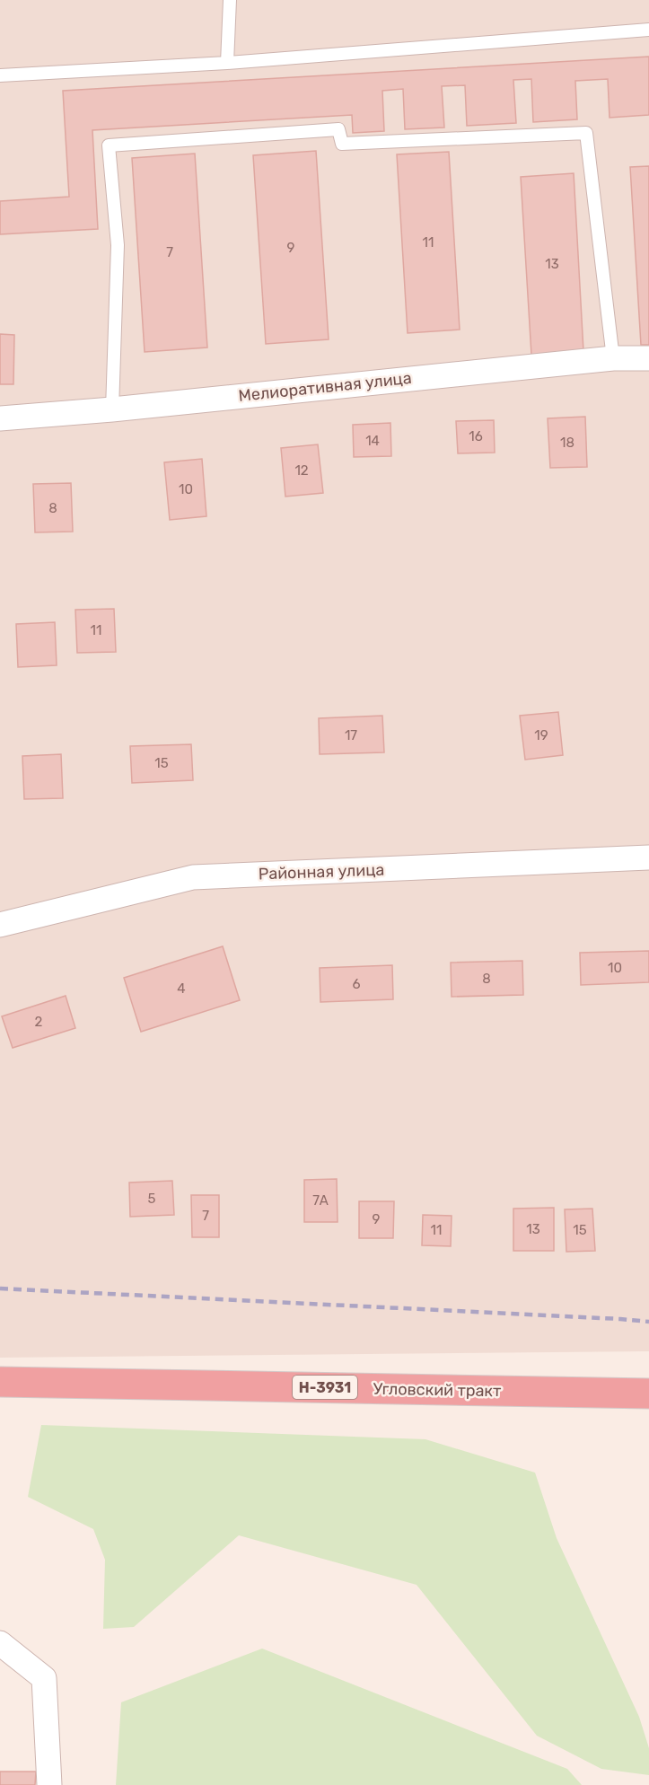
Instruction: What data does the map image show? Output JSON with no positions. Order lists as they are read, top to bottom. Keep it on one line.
{"streets":{"highway":["Н-3931","Угловский тракт"],"street":["Мелиоративная улица","Районная улица"]},"house_numbers":["11","9","7","13","16","14","18","12","10","8","11","17","19","15","10","8","6","4","2","5","7А","7","9","13","11","15"]}
